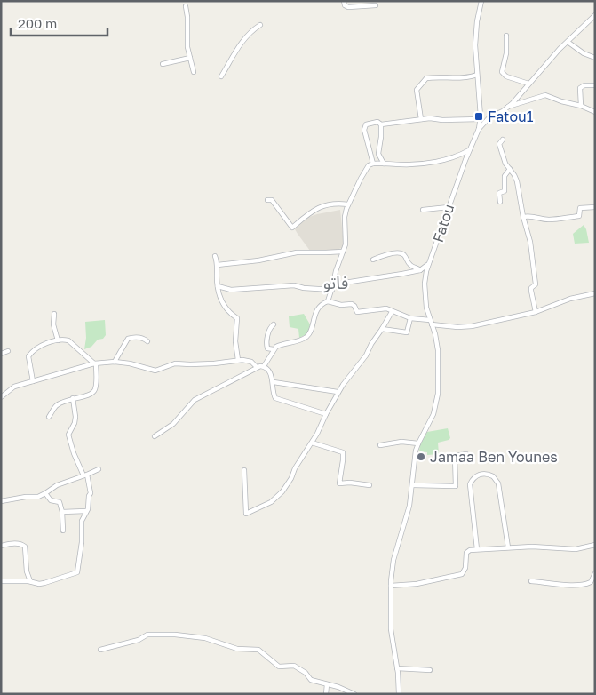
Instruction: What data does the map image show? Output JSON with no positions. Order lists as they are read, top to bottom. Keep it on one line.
{"streets":{"street":["Fatou"]},"districts":["فاتو"],"places":{"transit":["Fatou1"],"other":["Jamaa Ben Younes"]},"scale_bar":"200 m"}
